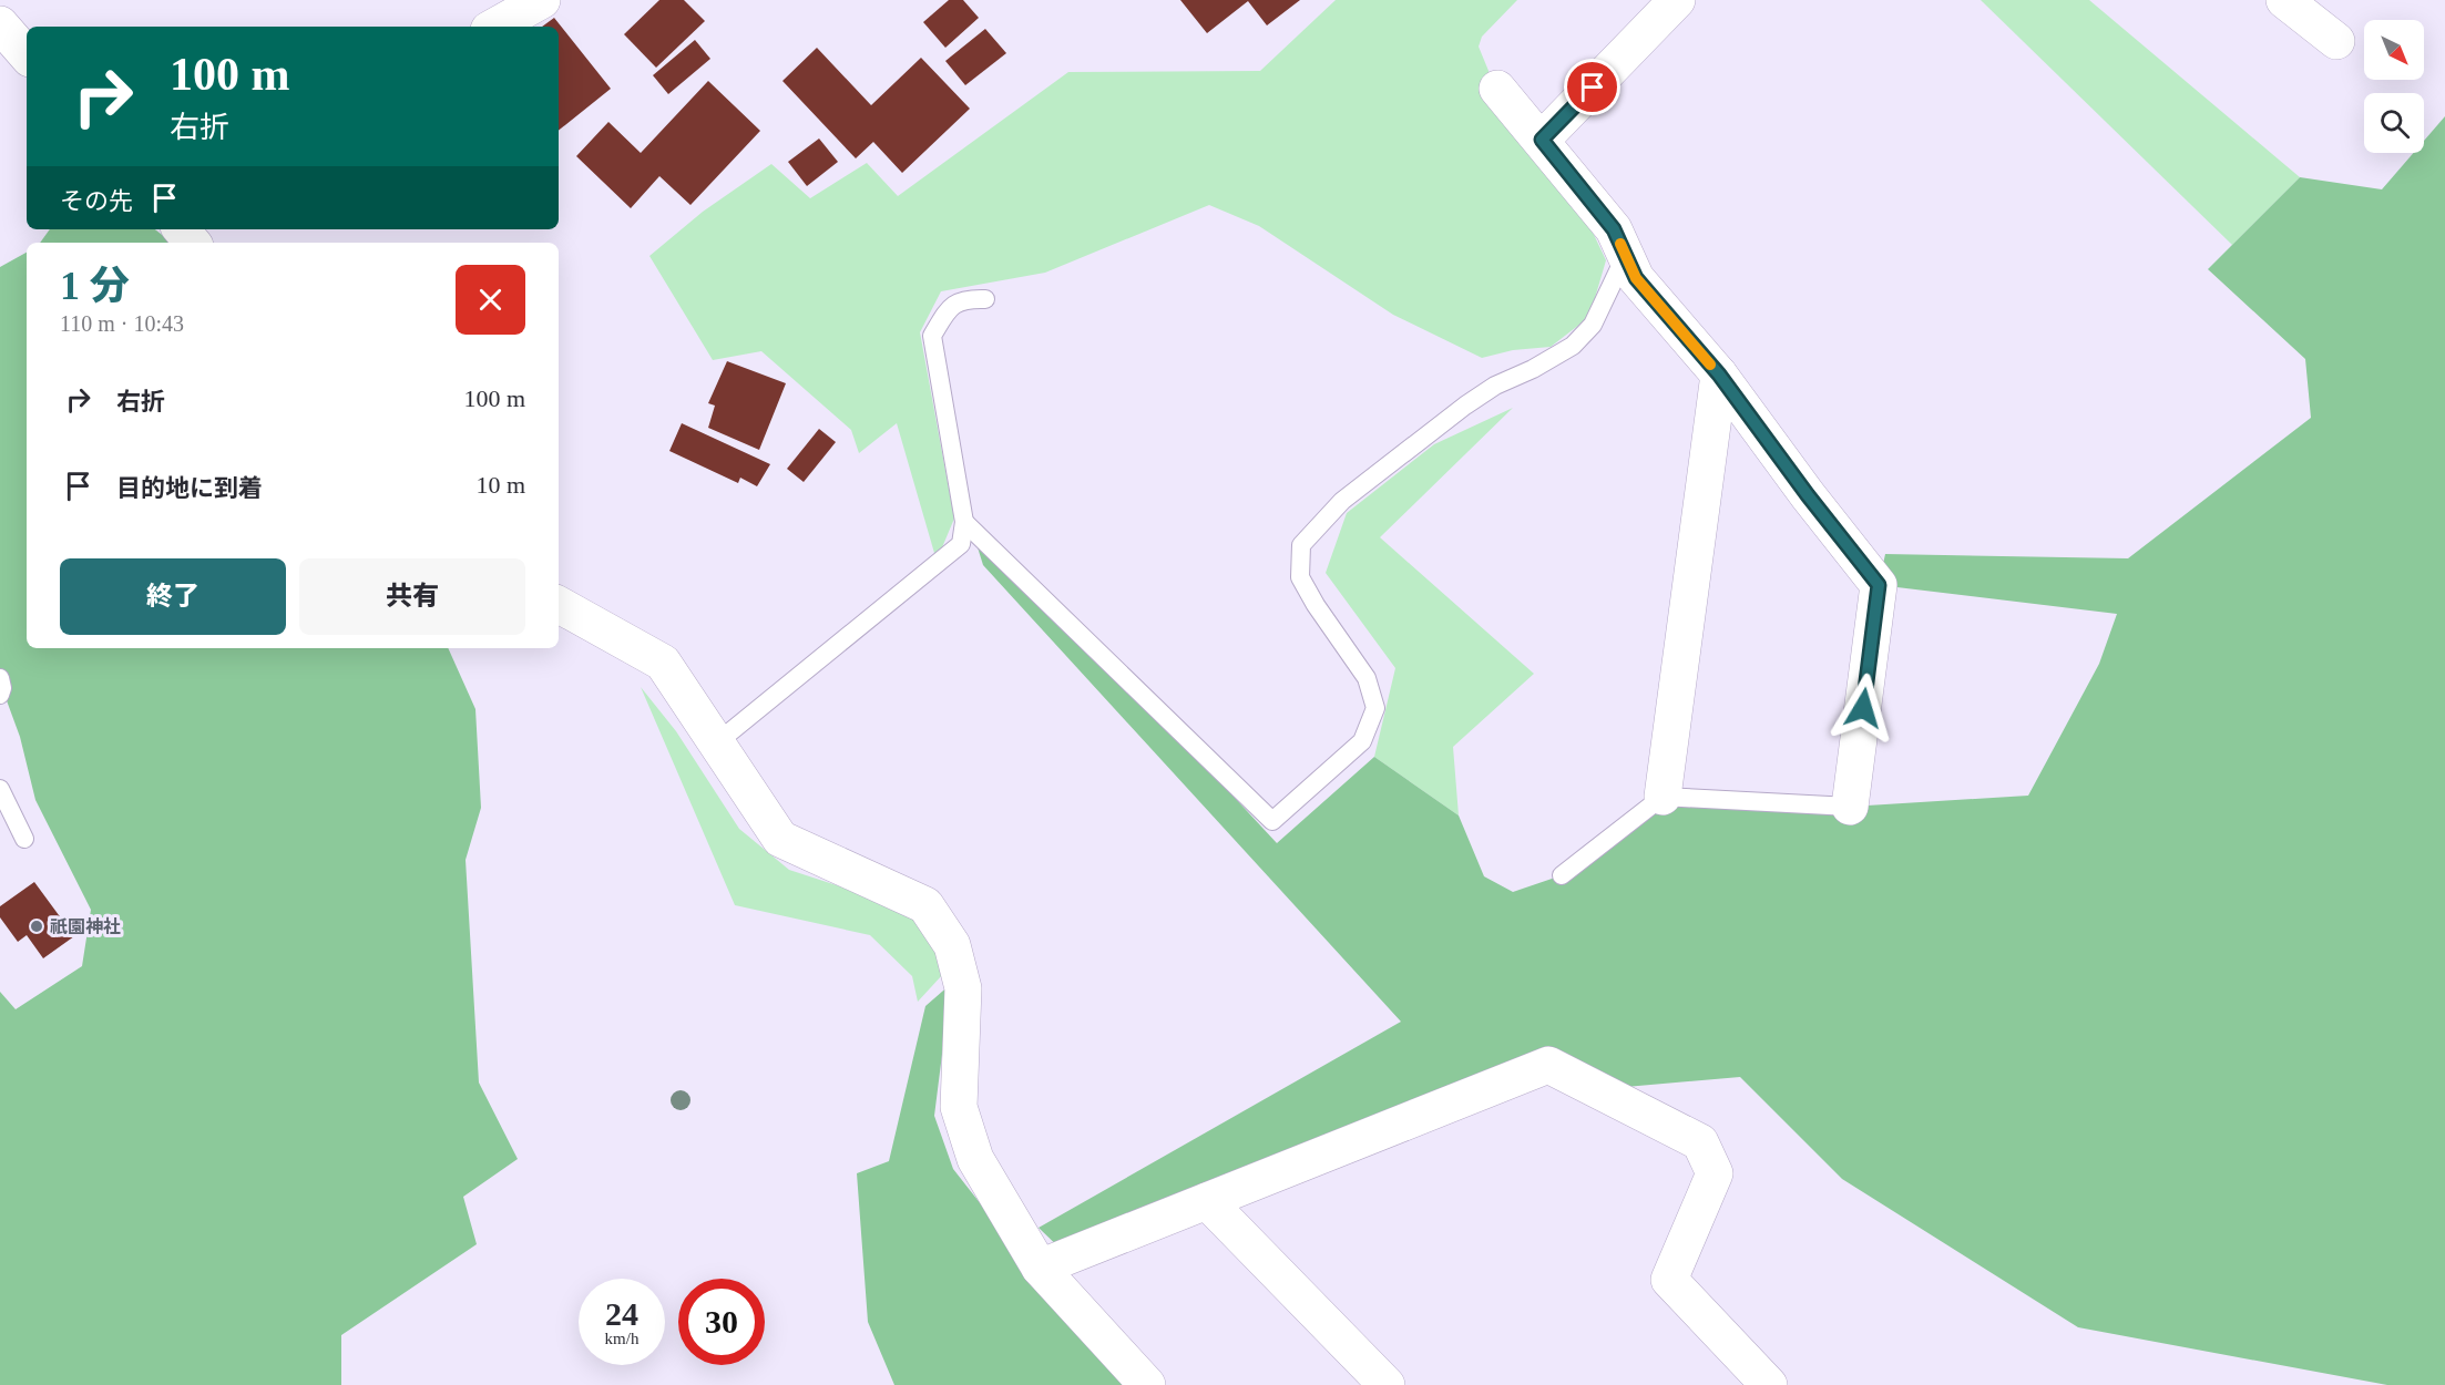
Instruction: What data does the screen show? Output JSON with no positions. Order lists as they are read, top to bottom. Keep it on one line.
{"places":["祇園神社"],"north":"bottom right","page":{"turn":["100 m","右折"],"then":"その先","heading":["1 分","110 m · 10:43"],"list":[{"name":"右折","value":"100 m"},{"name":"目的地に到着","value":"10 m"}],"buttons":["終了","共有"],"speed":"24 km/h","limit":"30"}}
